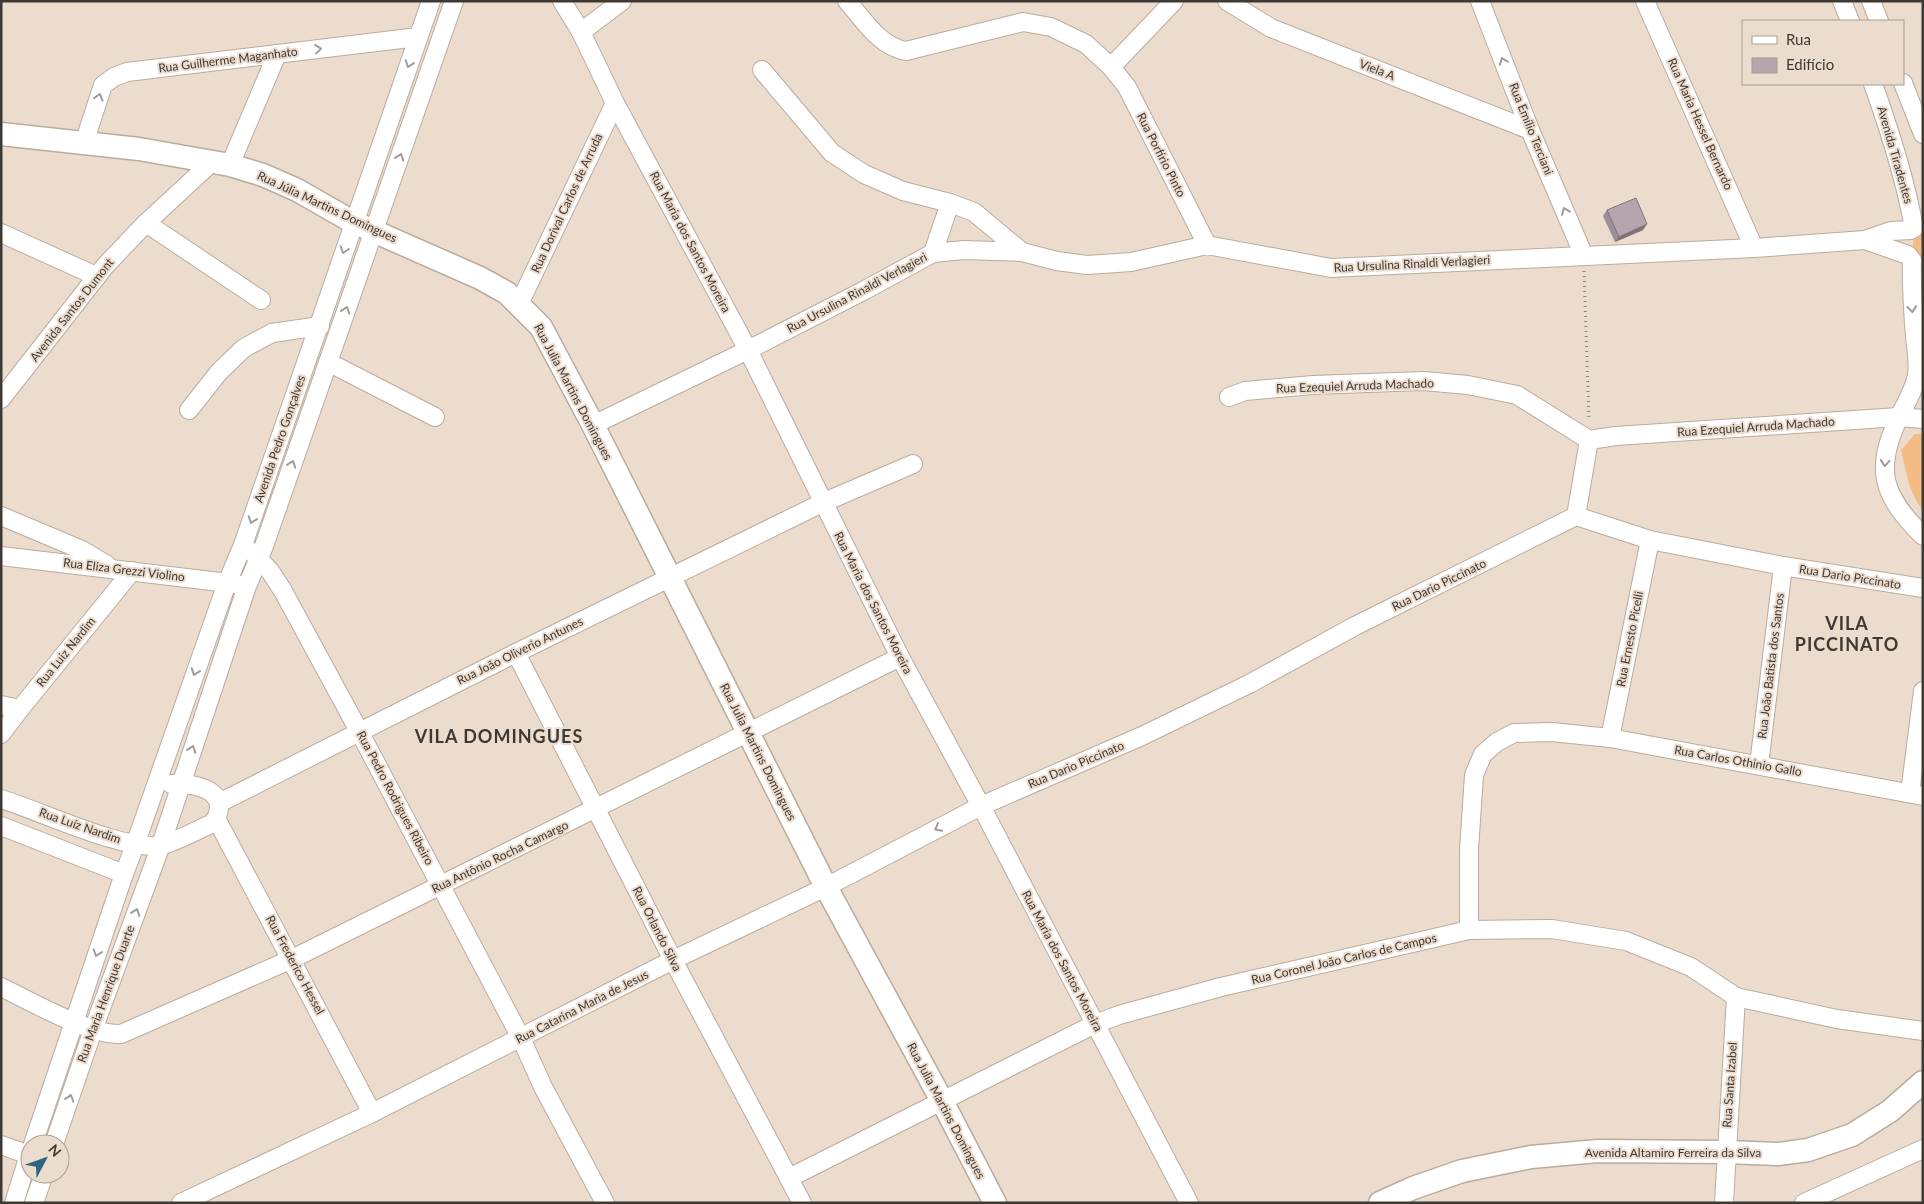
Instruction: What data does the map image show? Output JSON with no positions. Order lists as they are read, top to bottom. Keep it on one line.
{"streets":{"main road":["Rua Júlia Martins Domingues","Rua Julia Martins Domingues","Avenida Altamiro Ferreira da Silva"],"street":["Rua Guilherme Maganhato","Viela A","Rua Maria Hessel Bernardo","Rua Emílio Terciani","Rua Porfírio Pinto","Avenida Tiradentes","Rua Dorival Carlos de Arruda","Rua Maria dos Santos Moreira","Rua Ursulina Rinaldi Verlagieri","Avenida Santos Dumont","Rua Ezequiel Arruda Machado","Avenida Pedro Gonçalves","Rua Eliza Grezzi Violino","Rua Dario Piccinato","Rua Ernesto Picelli","Rua João Oliverio Antunes","Rua Luiz Nardim","Rua João Batista dos Santos","Rua Carlos Othinio Gallo","Rua Pedro Rodrigues Ribeiro","Rua Luíz Nardim","Rua Antônio Rocha Camargo","Rua Orlando Silva","Rua Coronel João Carlos de Campos","Rua Frederico Hessel","Rua Maria Henrique Duarte","Rua Catarina Maria de Jesus","Rua Santa Izabel"]},"crossings":[["Rua Guilherme Maganhato","Rua Júlia Martins Domingues"],["Rua Guilherme Maganhato","Avenida Pedro Gonçalves"],["Viela A","Rua Emílio Terciani"],["Rua Maria Hessel Bernardo","Rua Ursulina Rinaldi Verlagieri"],["Rua Emílio Terciani","Rua Ursulina Rinaldi Verlagieri"],["Rua Porfírio Pinto","Rua Ursulina Rinaldi Verlagieri"],["Avenida Tiradentes","Rua Ursulina Rinaldi Verlagieri"],["Rua Dorival Carlos de Arruda","Rua Júlia Martins Domingues"],["Rua Dorival Carlos de Arruda","Rua Maria dos Santos Moreira"],["Rua Dorival Carlos de Arruda","Rua Julia Martins Domingues"],["Rua Júlia Martins Domingues","Avenida Santos Dumont"],["Rua Júlia Martins Domingues","Rua Julia Martins Domingues"],["Rua Júlia Martins Domingues","Avenida Pedro Gonçalves"],["Rua Maria dos Santos Moreira","Rua Ursulina Rinaldi Verlagieri"],["Rua Maria dos Santos Moreira","Rua Dario Piccinato"],["Rua Maria dos Santos Moreira","Rua João Oliverio Antunes"],["Rua Maria dos Santos Moreira","Rua Antônio Rocha Camargo"],["Rua Maria dos Santos Moreira","Rua Coronel João Carlos de Campos"],["Rua Maria dos Santos Moreira","Rua Catarina Maria de Jesus"],["Rua Ursulina Rinaldi Verlagieri","Rua Julia Martins Domingues"],["Rua Julia Martins Domingues","Rua João Oliverio Antunes"],["Rua Julia Martins Domingues","Rua Antônio Rocha Camargo"],["Rua Julia Martins Domingues","Rua Coronel João Carlos de Campos"],["Rua Julia Martins Domingues","Rua Catarina Maria de Jesus"],["Avenida Pedro Gonçalves","Rua Eliza Grezzi Violino"],["Avenida Pedro Gonçalves","Rua João Oliverio Antunes"],["Avenida Pedro Gonçalves","Rua Pedro Rodrigues Ribeiro"],["Avenida Pedro Gonçalves","Rua Luíz Nardim"],["Avenida Pedro Gonçalves","Rua Frederico Hessel"],["Avenida Pedro Gonçalves","Rua Maria Henrique Duarte"],["Rua Eliza Grezzi Violino","Rua Luiz Nardim"],["Rua Dario Piccinato","Rua Ernesto Picelli"],["Rua Dario Piccinato","Rua João Batista dos Santos"],["Rua Dario Piccinato","Rua Catarina Maria de Jesus"],["Rua Ernesto Picelli","Rua Carlos Othinio Gallo"],["Rua João Oliverio Antunes","Rua Pedro Rodrigues Ribeiro"],["Rua João Oliverio Antunes","Rua Luíz Nardim"],["Rua João Oliverio Antunes","Rua Orlando Silva"],["Rua João Oliverio Antunes","Rua Frederico Hessel"],["Rua João Oliverio Antunes","Rua Maria Henrique Duarte"],["Rua João Batista dos Santos","Rua Carlos Othinio Gallo"],["Rua Carlos Othinio Gallo","Rua Coronel João Carlos de Campos"],["Rua Pedro Rodrigues Ribeiro","Rua Antônio Rocha Camargo"],["Rua Pedro Rodrigues Ribeiro","Rua Catarina Maria de Jesus"],["Rua Luíz Nardim","Rua Maria Henrique Duarte"],["Rua Antônio Rocha Camargo","Rua Orlando Silva"],["Rua Antônio Rocha Camargo","Rua Frederico Hessel"],["Rua Antônio Rocha Camargo","Rua Maria Henrique Duarte"],["Rua Orlando Silva","Rua Coronel João Carlos de Campos"],["Rua Orlando Silva","Rua Catarina Maria de Jesus"],["Rua Coronel João Carlos de Campos","Rua Santa Izabel"],["Rua Frederico Hessel","Rua Catarina Maria de Jesus"],["Rua Santa Izabel","Avenida Altamiro Ferreira da Silva"]],"one_way":["Rua Guilherme Maganhato","Rua Emílio Terciani"],"districts":["VILA PICCINATO","VILA DOMINGUES"],"legend":["Rua","Edifício"],"north":"top right"}
